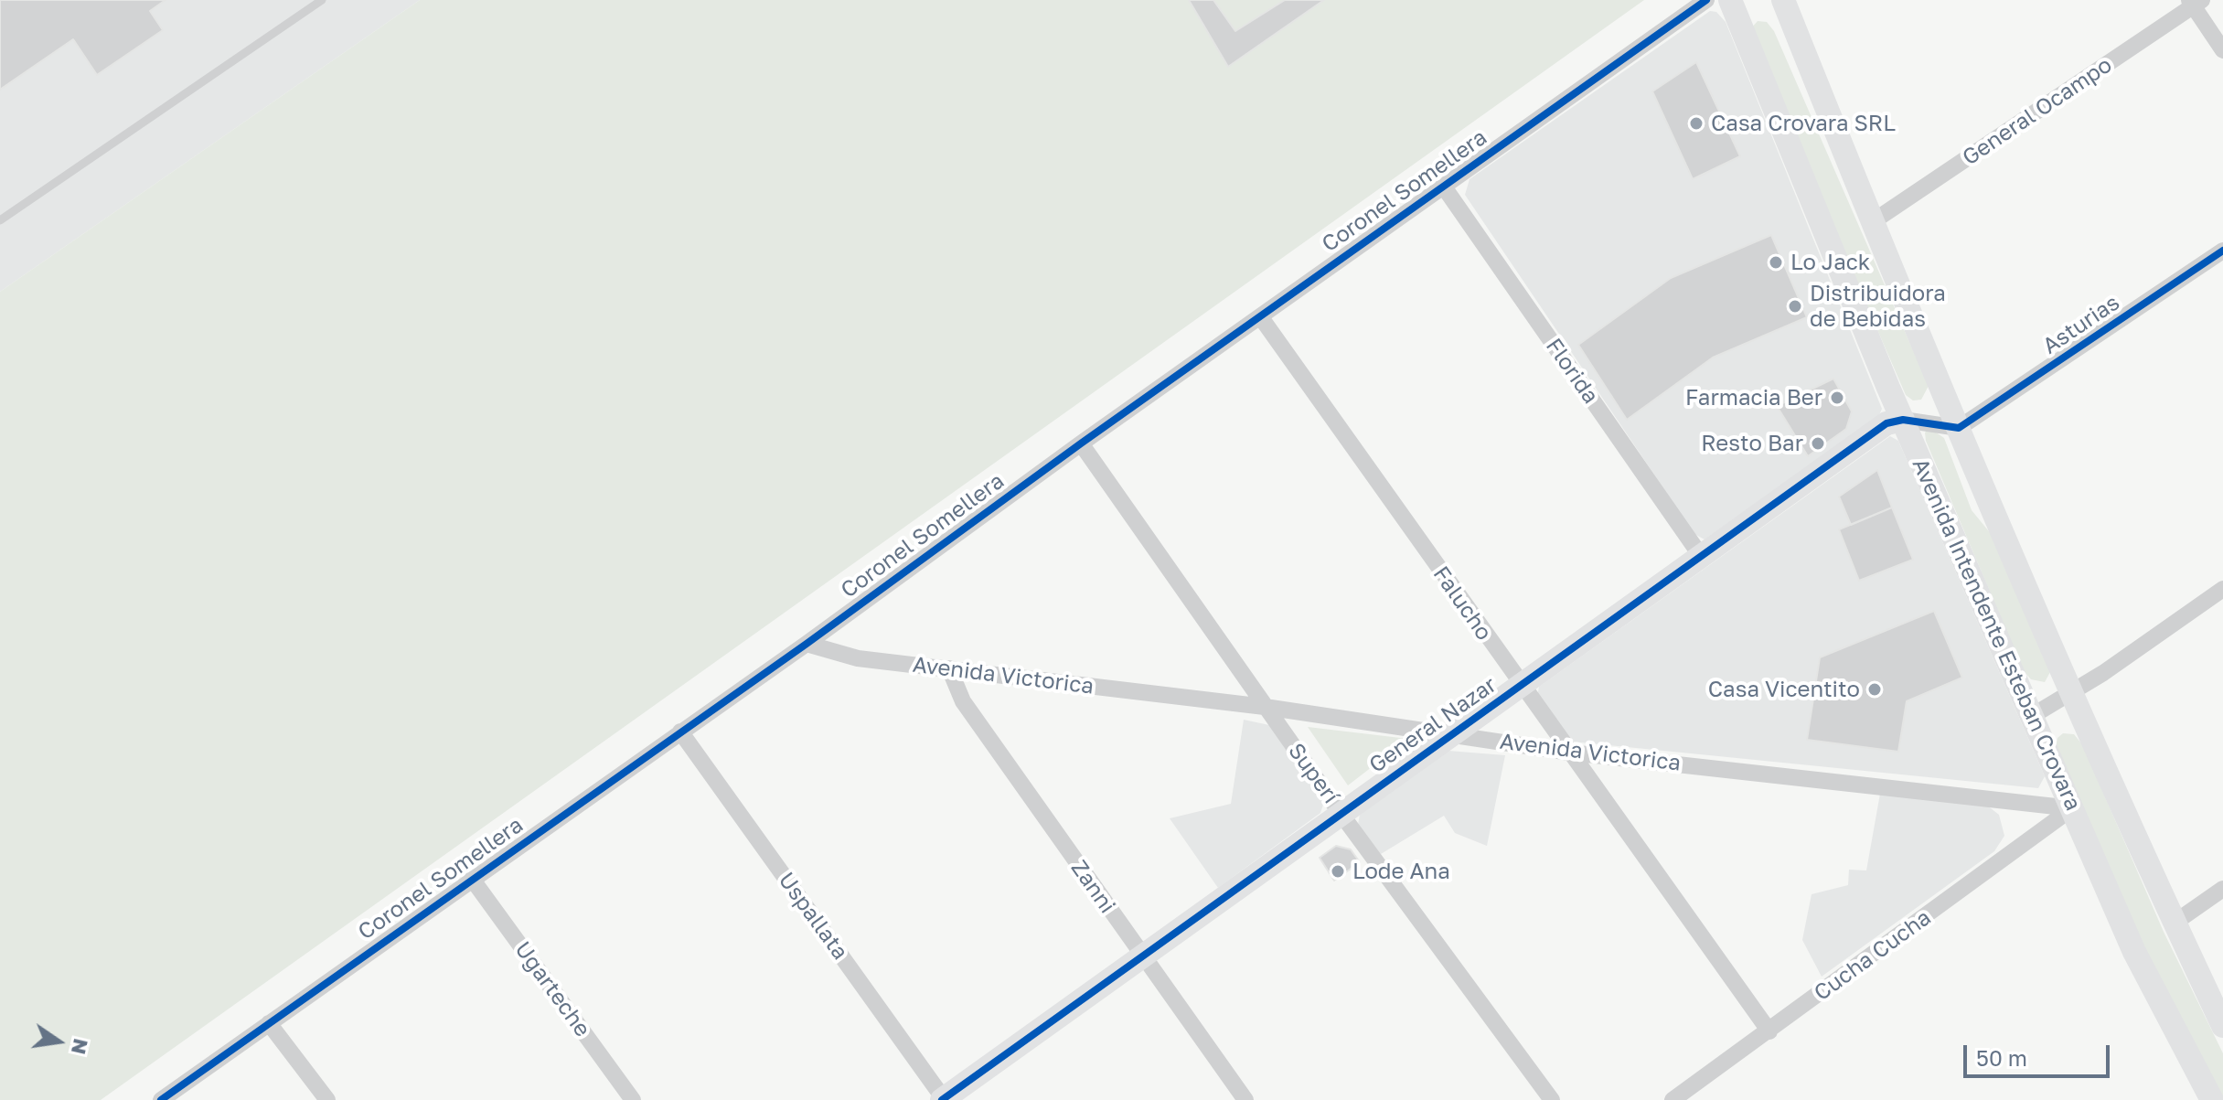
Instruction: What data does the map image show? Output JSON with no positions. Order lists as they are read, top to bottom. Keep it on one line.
{"streets":{"main road":["Avenida Intendente Esteban Crovara","General Nazar"],"street":["General Ocampo","Coronel Somellera","Asturias","Florida","Falucho","Avenida Victorica","Superí","Zanni","Uspallata","Cucha Cucha","Ugarteche"]},"crossings":[["General Ocampo","Avenida Intendente Esteban Crovara"],["Coronel Somellera","Florida"],["Coronel Somellera","Falucho"],["Coronel Somellera","Avenida Victorica"],["Coronel Somellera","Superí"],["Coronel Somellera","Uspallata"],["Coronel Somellera","Ugarteche"],["Asturias","Avenida Intendente Esteban Crovara"],["Florida","General Nazar"],["Falucho","Avenida Victorica"],["Falucho","General Nazar"],["Falucho","Cucha Cucha"],["Avenida Intendente Esteban Crovara","Avenida Victorica"],["Avenida Intendente Esteban Crovara","General Nazar"],["Avenida Intendente Esteban Crovara","Cucha Cucha"],["Avenida Victorica","General Nazar"],["Avenida Victorica","Superí"],["Avenida Victorica","Zanni"],["Avenida Victorica","Cucha Cucha"],["General Nazar","Superí"],["General Nazar","Zanni"],["General Nazar","Uspallata"]],"places":["Casa Crovara SRL","Lo Jack","Distribuidora de Bebidas","Farmacia Ber","Resto Bar","Casa Vicentito","Lode Ana"],"scale_bar":"50 m","north":"right"}
